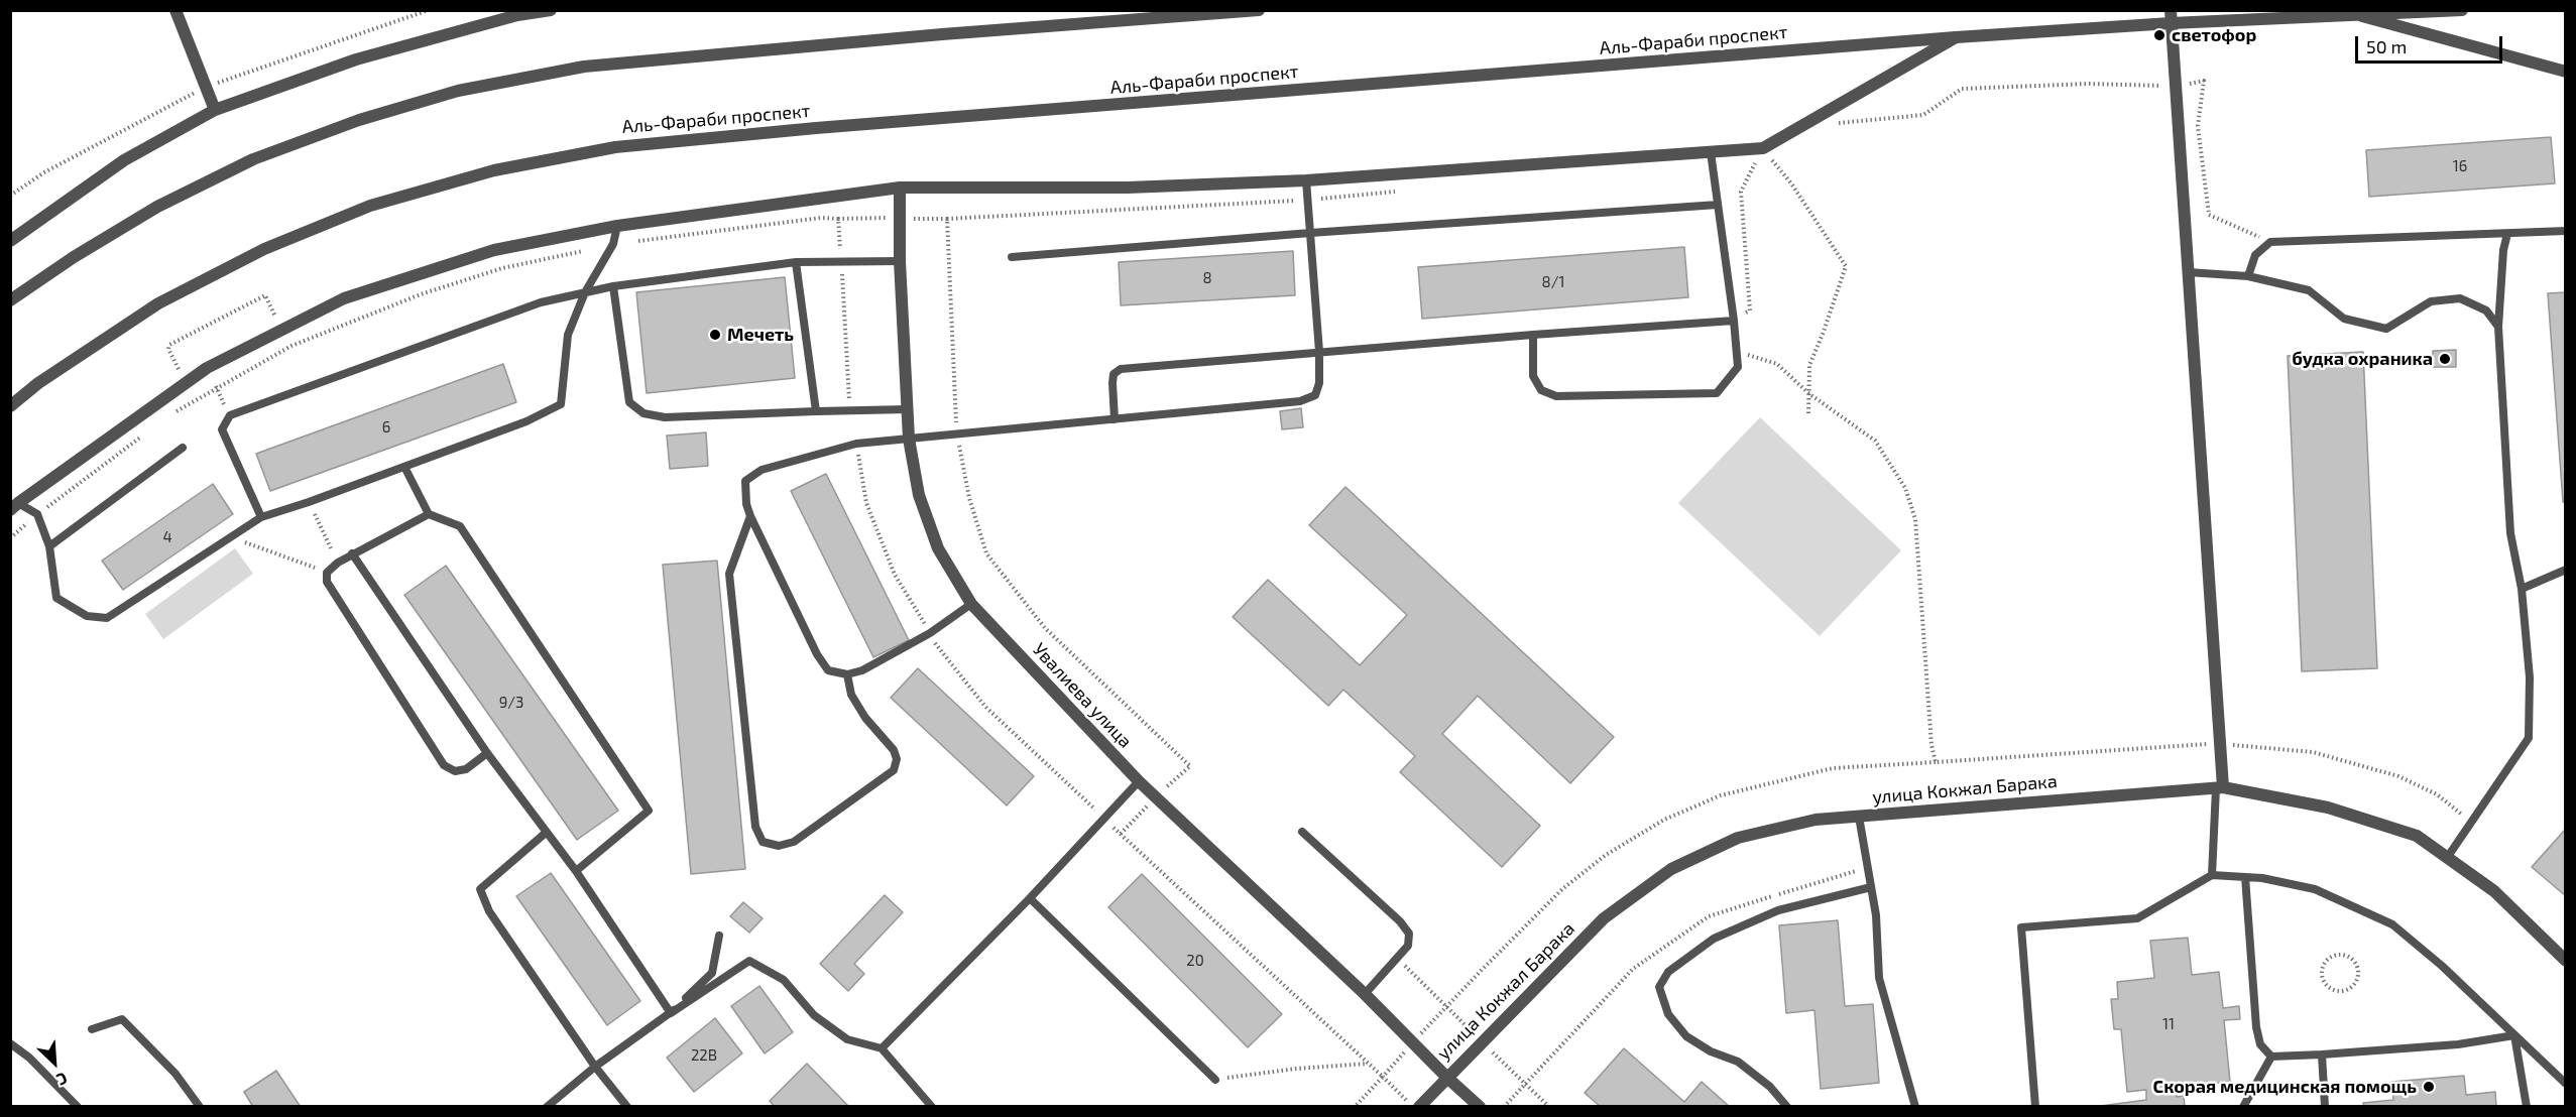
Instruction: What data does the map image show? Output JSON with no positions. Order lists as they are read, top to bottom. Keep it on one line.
{"streets":{"street":["Аль-Фараби проспект","Увалиева улица","улица Кокжал Барака"]},"crossings":[["Увалиева улица","улица Кокжал Барака"]],"places":["светофор","Мечеть","будка охраника","Скорая медицинская помощь"],"house_numbers":["16","8","8/1","6","4","9/3","20","11","22В"],"scale_bar":"50 m","north":"bottom right"}
